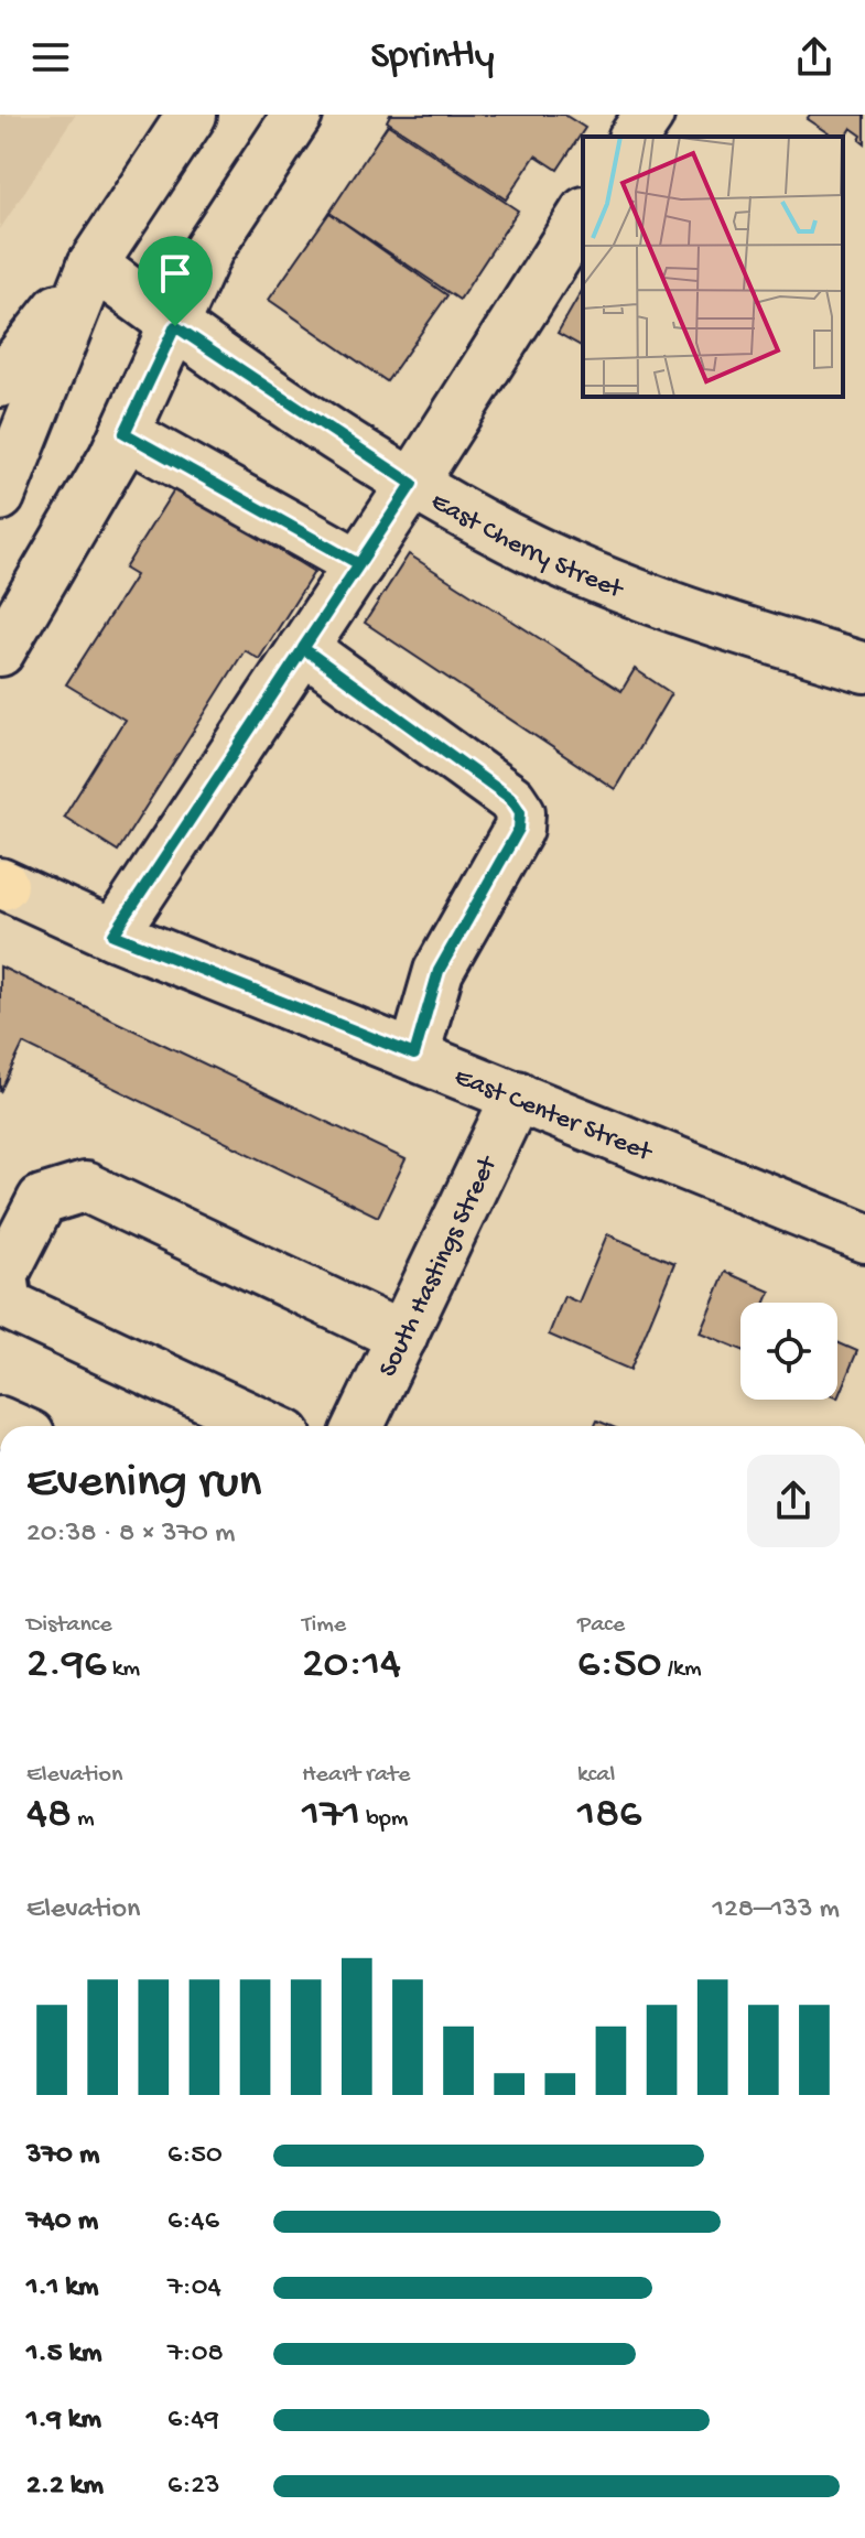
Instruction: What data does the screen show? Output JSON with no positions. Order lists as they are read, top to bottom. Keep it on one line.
{"streets":{"street":["East Cherry Street","East Center Street","South Hastings Street"]},"crossings":[["East Center Street","South Hastings Street"]],"page":{"header":"Sprintly","heading":["Evening run","20:38 · 8 × 370 m"],"stats":[["Distance","2.96 km"],["Time","20:14"],["Pace","6:50 /km"],["Elevation","48 m"],["Heart rate","171 bpm"],["kcal","186"]],"chart":["Elevation","128–133 m"],"list":[{"name":"370 m","note":"6:50"},{"name":"740 m","note":"6:46"},{"name":"1.1 km","note":"7:04"},{"name":"1.5 km","note":"7:08"},{"name":"1.9 km","note":"6:49"},{"name":"2.2 km","note":"6:23"}]}}
